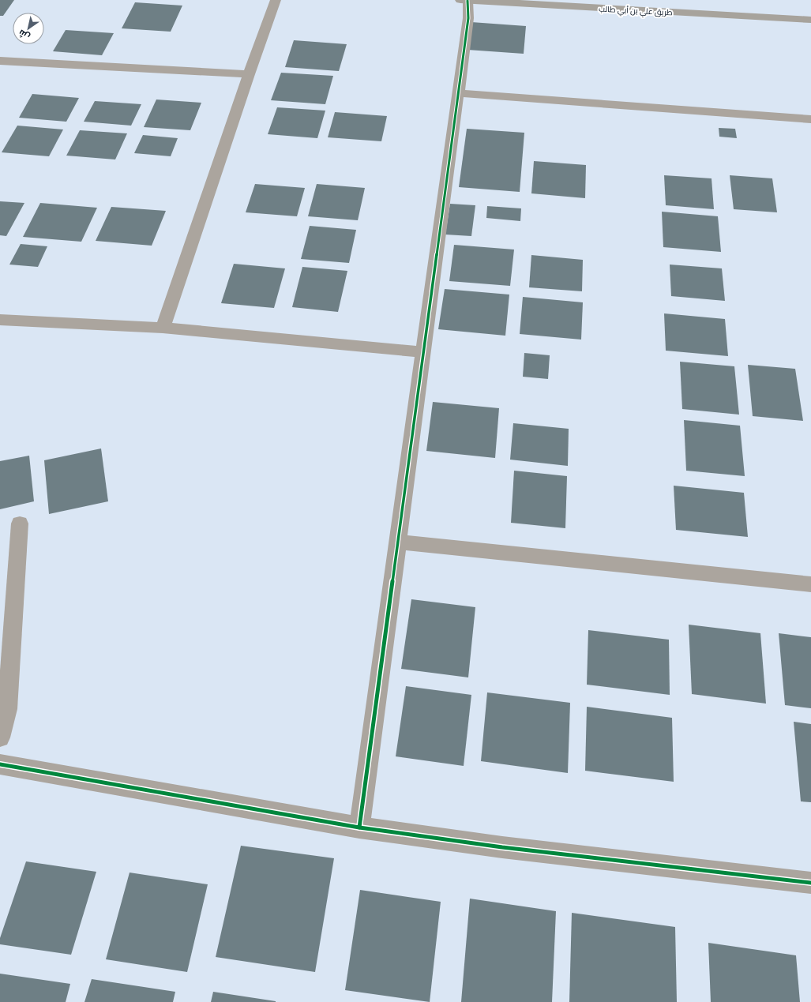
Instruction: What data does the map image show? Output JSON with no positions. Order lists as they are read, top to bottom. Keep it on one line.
{"streets":{"main road":["طريق علي بن أبي طالب"]},"north":"bottom left"}
